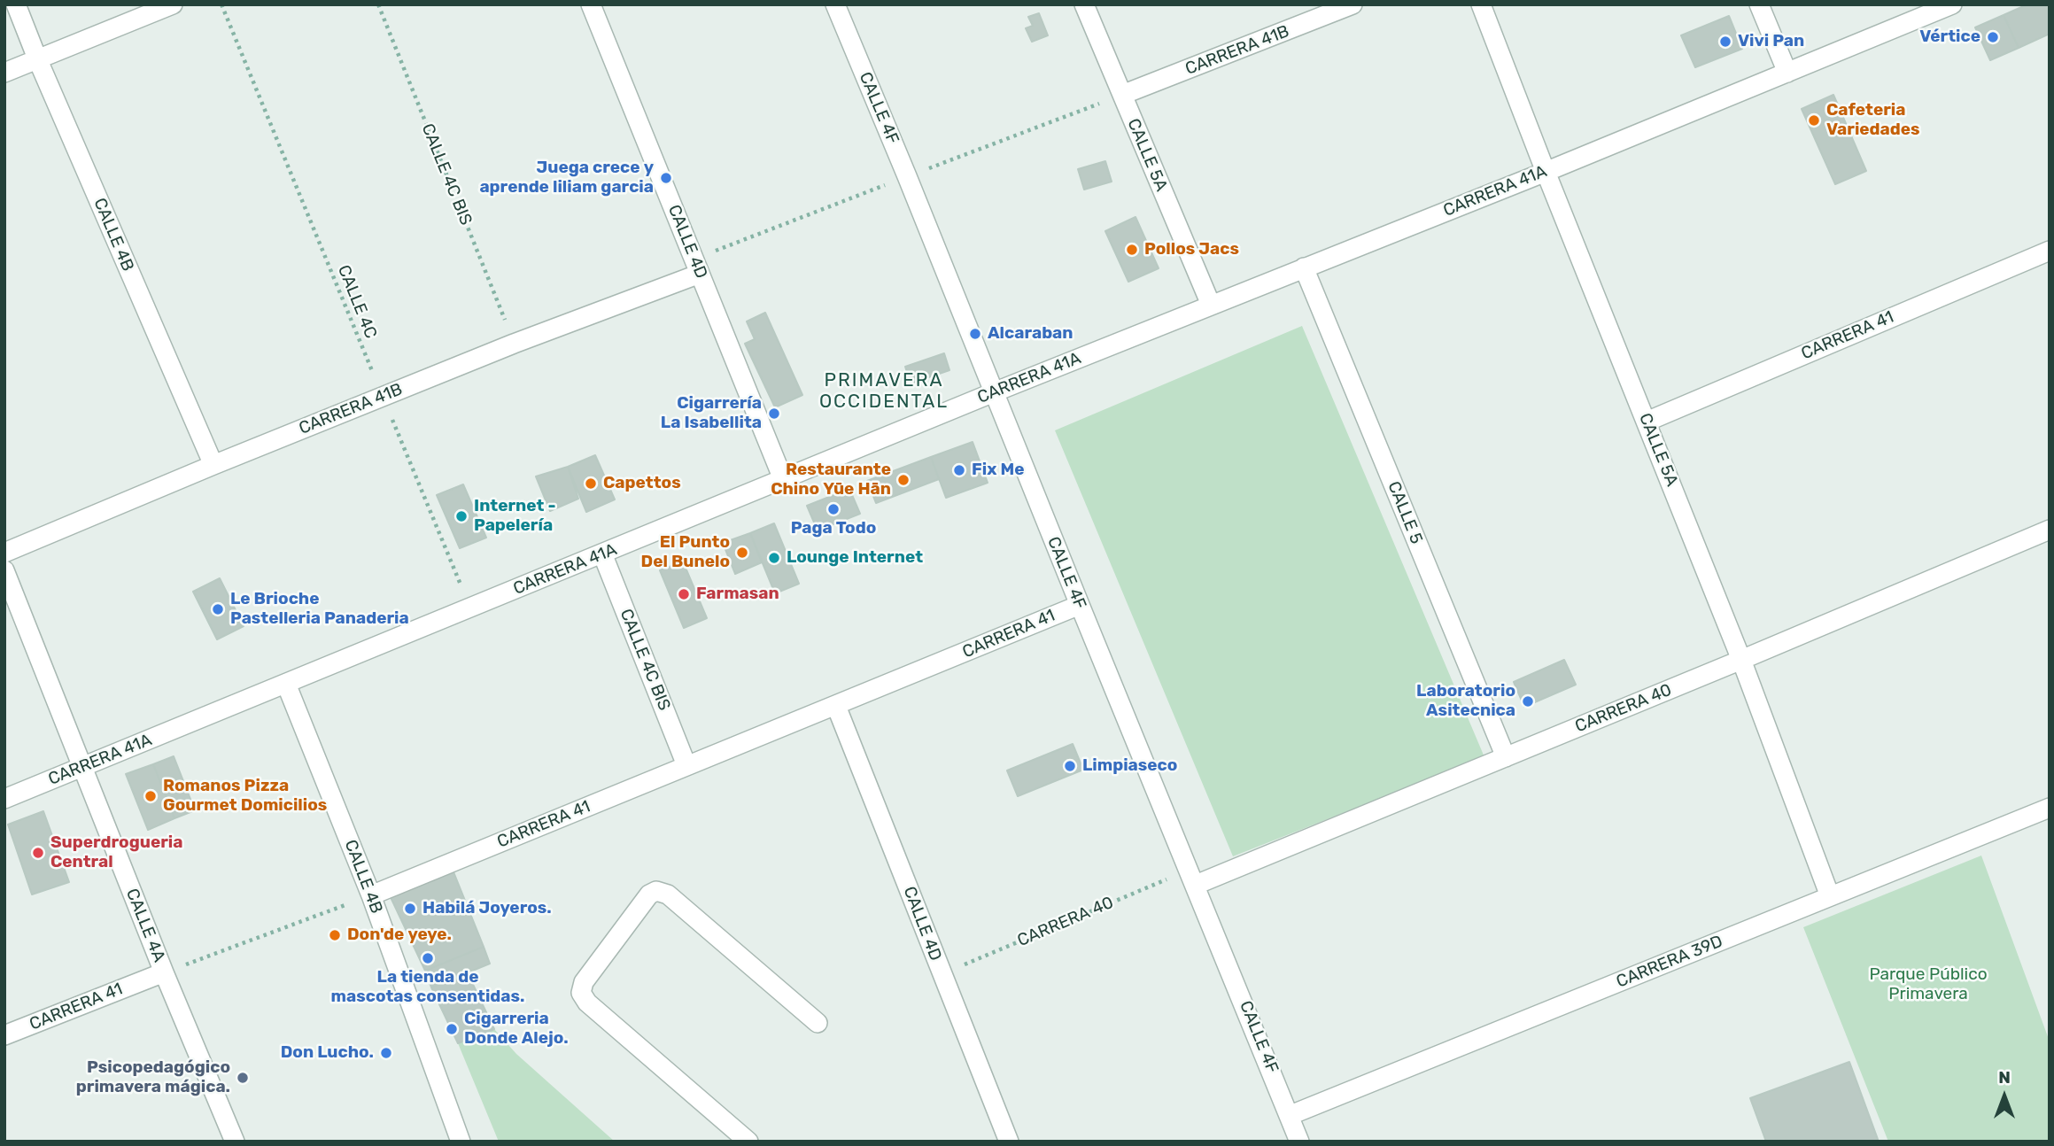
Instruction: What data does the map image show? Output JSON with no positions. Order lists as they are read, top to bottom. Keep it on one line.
{"streets":{"street":["CARRERA 41B","CALLE 4F","CALLE 5A","CALLE 4C BIS","CARRERA 41A","CALLE 4B","CALLE 4D","CARRERA 41","CALLE 5","CARRERA 40","CALLE 4A","CARRERA 39D"],"path":["CALLE 4C"]},"crossings":[["CARRERA 41B","CALLE 5A"],["CARRERA 41B","CALLE 4C BIS"],["CARRERA 41B","CALLE 4B"],["CARRERA 41B","CALLE 4D"],["CARRERA 41B","CALLE 4C"],["CALLE 4F","CARRERA 41A"],["CALLE 4F","CARRERA 41"],["CALLE 4F","CARRERA 40"],["CALLE 4F","CARRERA 39D"],["CALLE 5A","CARRERA 41A"],["CALLE 5A","CARRERA 41"],["CALLE 5A","CARRERA 40"],["CALLE 5A","CARRERA 39D"],["CALLE 4C BIS","CARRERA 41A"],["CALLE 4C BIS","CARRERA 41"],["CARRERA 41A","CALLE 4B"],["CARRERA 41A","CALLE 4D"],["CARRERA 41A","CALLE 4C"],["CARRERA 41A","CALLE 5"],["CARRERA 41A","CALLE 4A"],["CALLE 4B","CARRERA 41"],["CALLE 4D","CARRERA 41"],["CALLE 4D","CARRERA 40"],["CARRERA 41","CALLE 4A"],["CALLE 5","CARRERA 40"]],"districts":["PRIMAVERA OCCIDENTAL"],"parks":["Parque Público Primavera"],"places":["Vértice","Vivi Pan","Cafeteria Variedades","Juega crece y aprende liliam garcia","Pollos Jacs","Alcaraban","Cigarrería La Isabellita","Fix Me","Restaurante Chino Yūe Hān","Capettos","Paga Todo","Internet - Papelería","El Punto Del Bunelo","Lounge Internet","Farmasan","Le Brioche Pastelleria Panaderia","Laboratorio Asitecnica","Limpiaseco","Romanos Pizza Gourmet Domicilios","Superdrogueria Central","Habilá Joyeros.","Don'de yeye.","La tienda de mascotas consentidas.","Cigarreria Donde Alejo.","Don Lucho.","Psicopedagógico primavera mágica."],"north":"top"}
